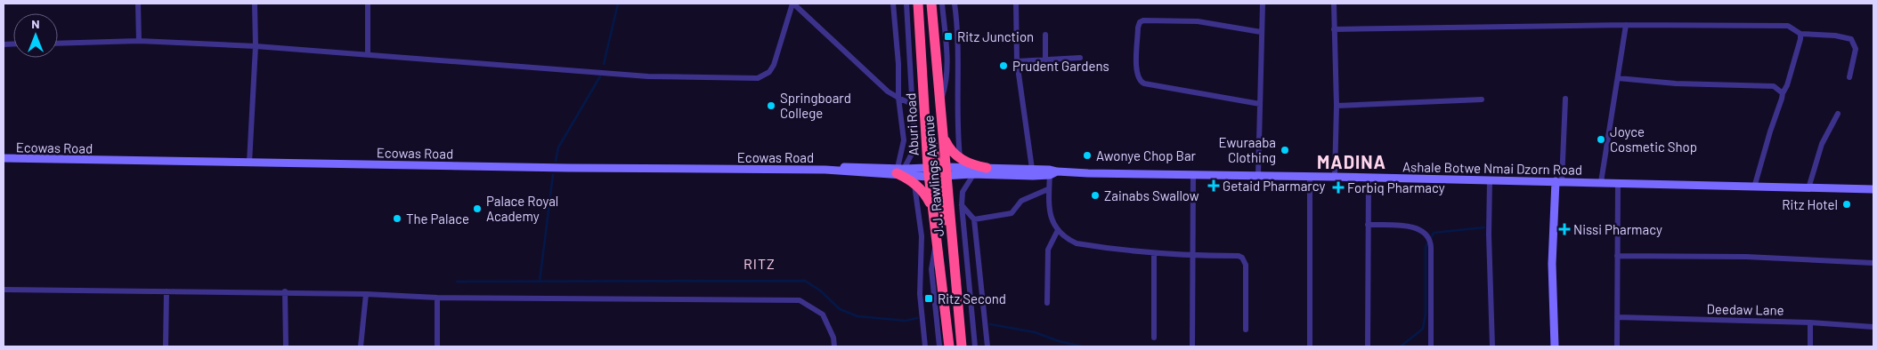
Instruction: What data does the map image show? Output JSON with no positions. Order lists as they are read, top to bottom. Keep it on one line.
{"streets":{"highway":["Aburi Road","J.J. Rawlings Avenue"],"street":["Ecowas Road","Ashale Botwe Nmai Dzorn Road","Deedaw Lane"]},"crossings":[["Aburi Road","Ecowas Road"],["Aburi Road","J.J. Rawlings Avenue"],["Ecowas Road","J.J. Rawlings Avenue"]],"districts":["MADINA","RITZ"],"places":{"transit":["Ritz Junction","Ritz Second"],"other":["Prudent Gardens","Springboard College","Joyce Cosmetic Shop","Ewuraaba Clothing","Awonye Chop Bar","Zainabs Swallow","Ritz Hotel","Palace Royal Academy","The Palace"],"health":["Getaid Pharmarcy","Forbiq Pharmacy","Nissi Pharmacy"]},"north":"top"}
